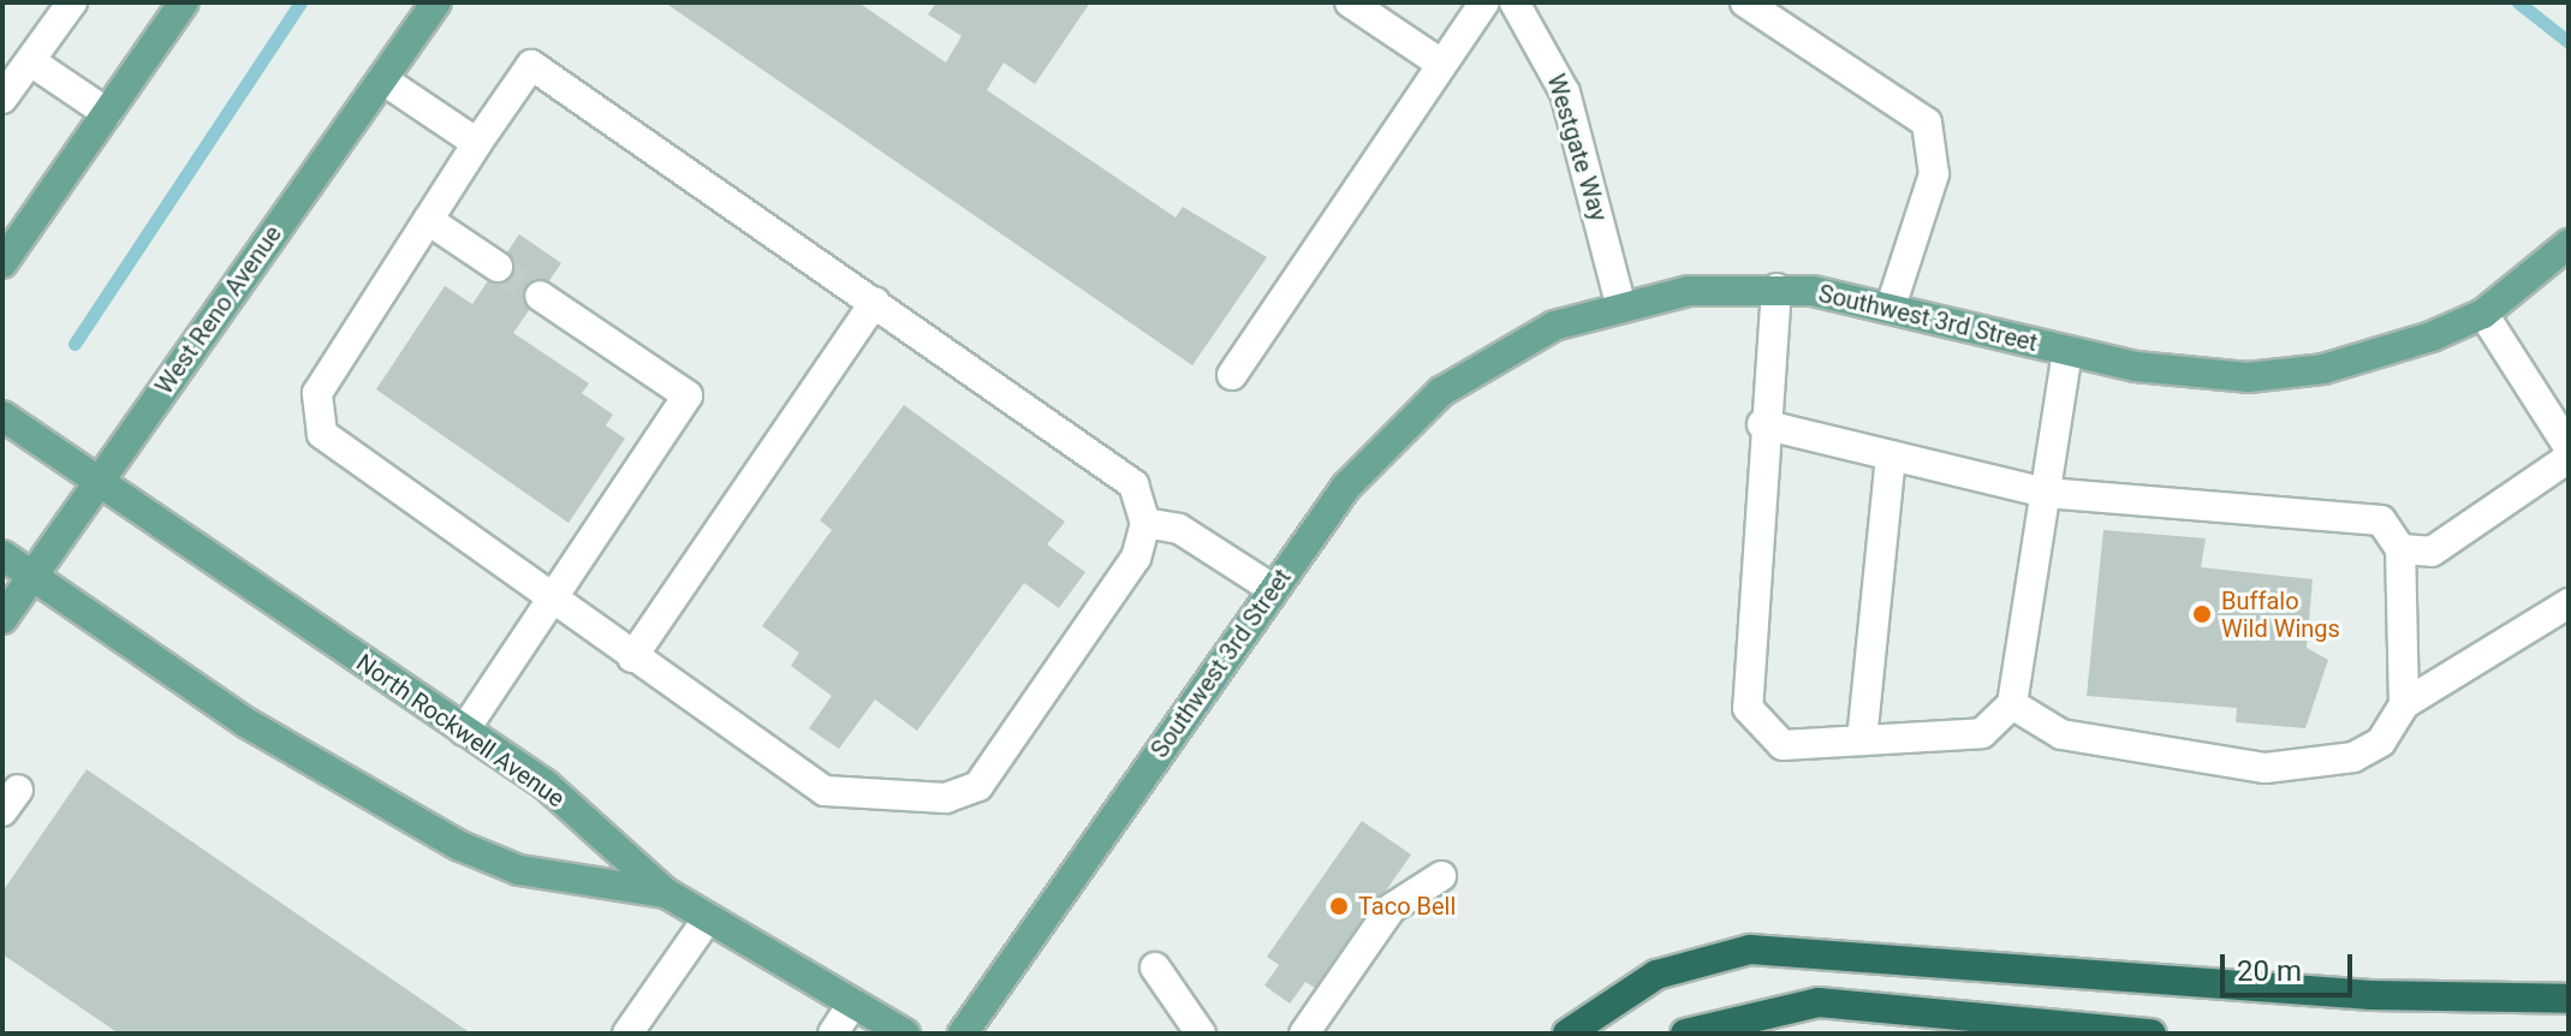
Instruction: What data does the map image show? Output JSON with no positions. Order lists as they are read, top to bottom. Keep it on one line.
{"streets":{"main road":["West Reno Avenue","Southwest 3rd Street","North Rockwell Avenue"],"street":["Westgate Way"]},"crossings":[["Westgate Way","Southwest 3rd Street"],["West Reno Avenue","North Rockwell Avenue"]],"places":["Buffalo Wild Wings","Taco Bell"],"scale_bar":"20 m"}
